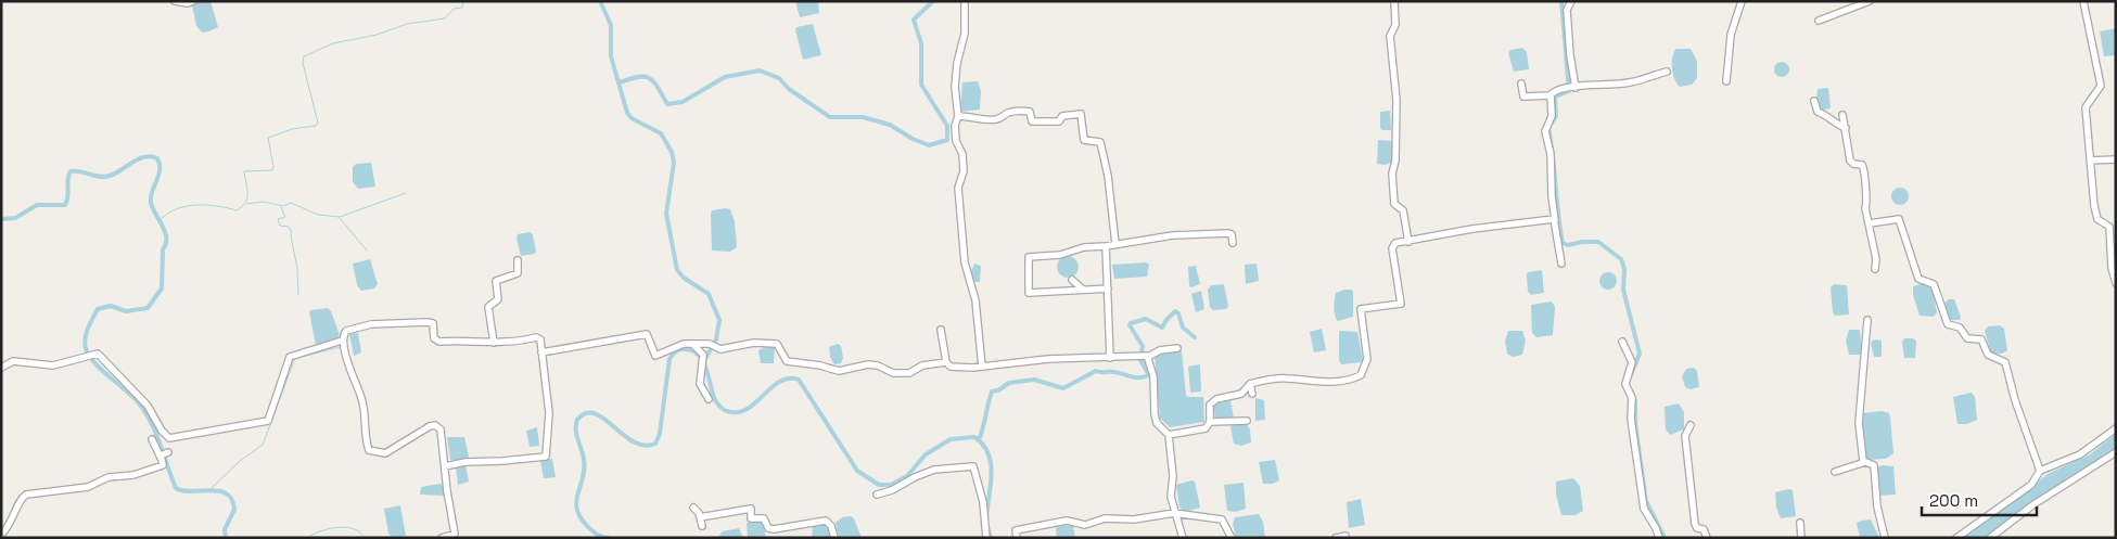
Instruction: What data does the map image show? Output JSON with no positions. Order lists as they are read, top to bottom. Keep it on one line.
{"scale_bar":"200 m"}
